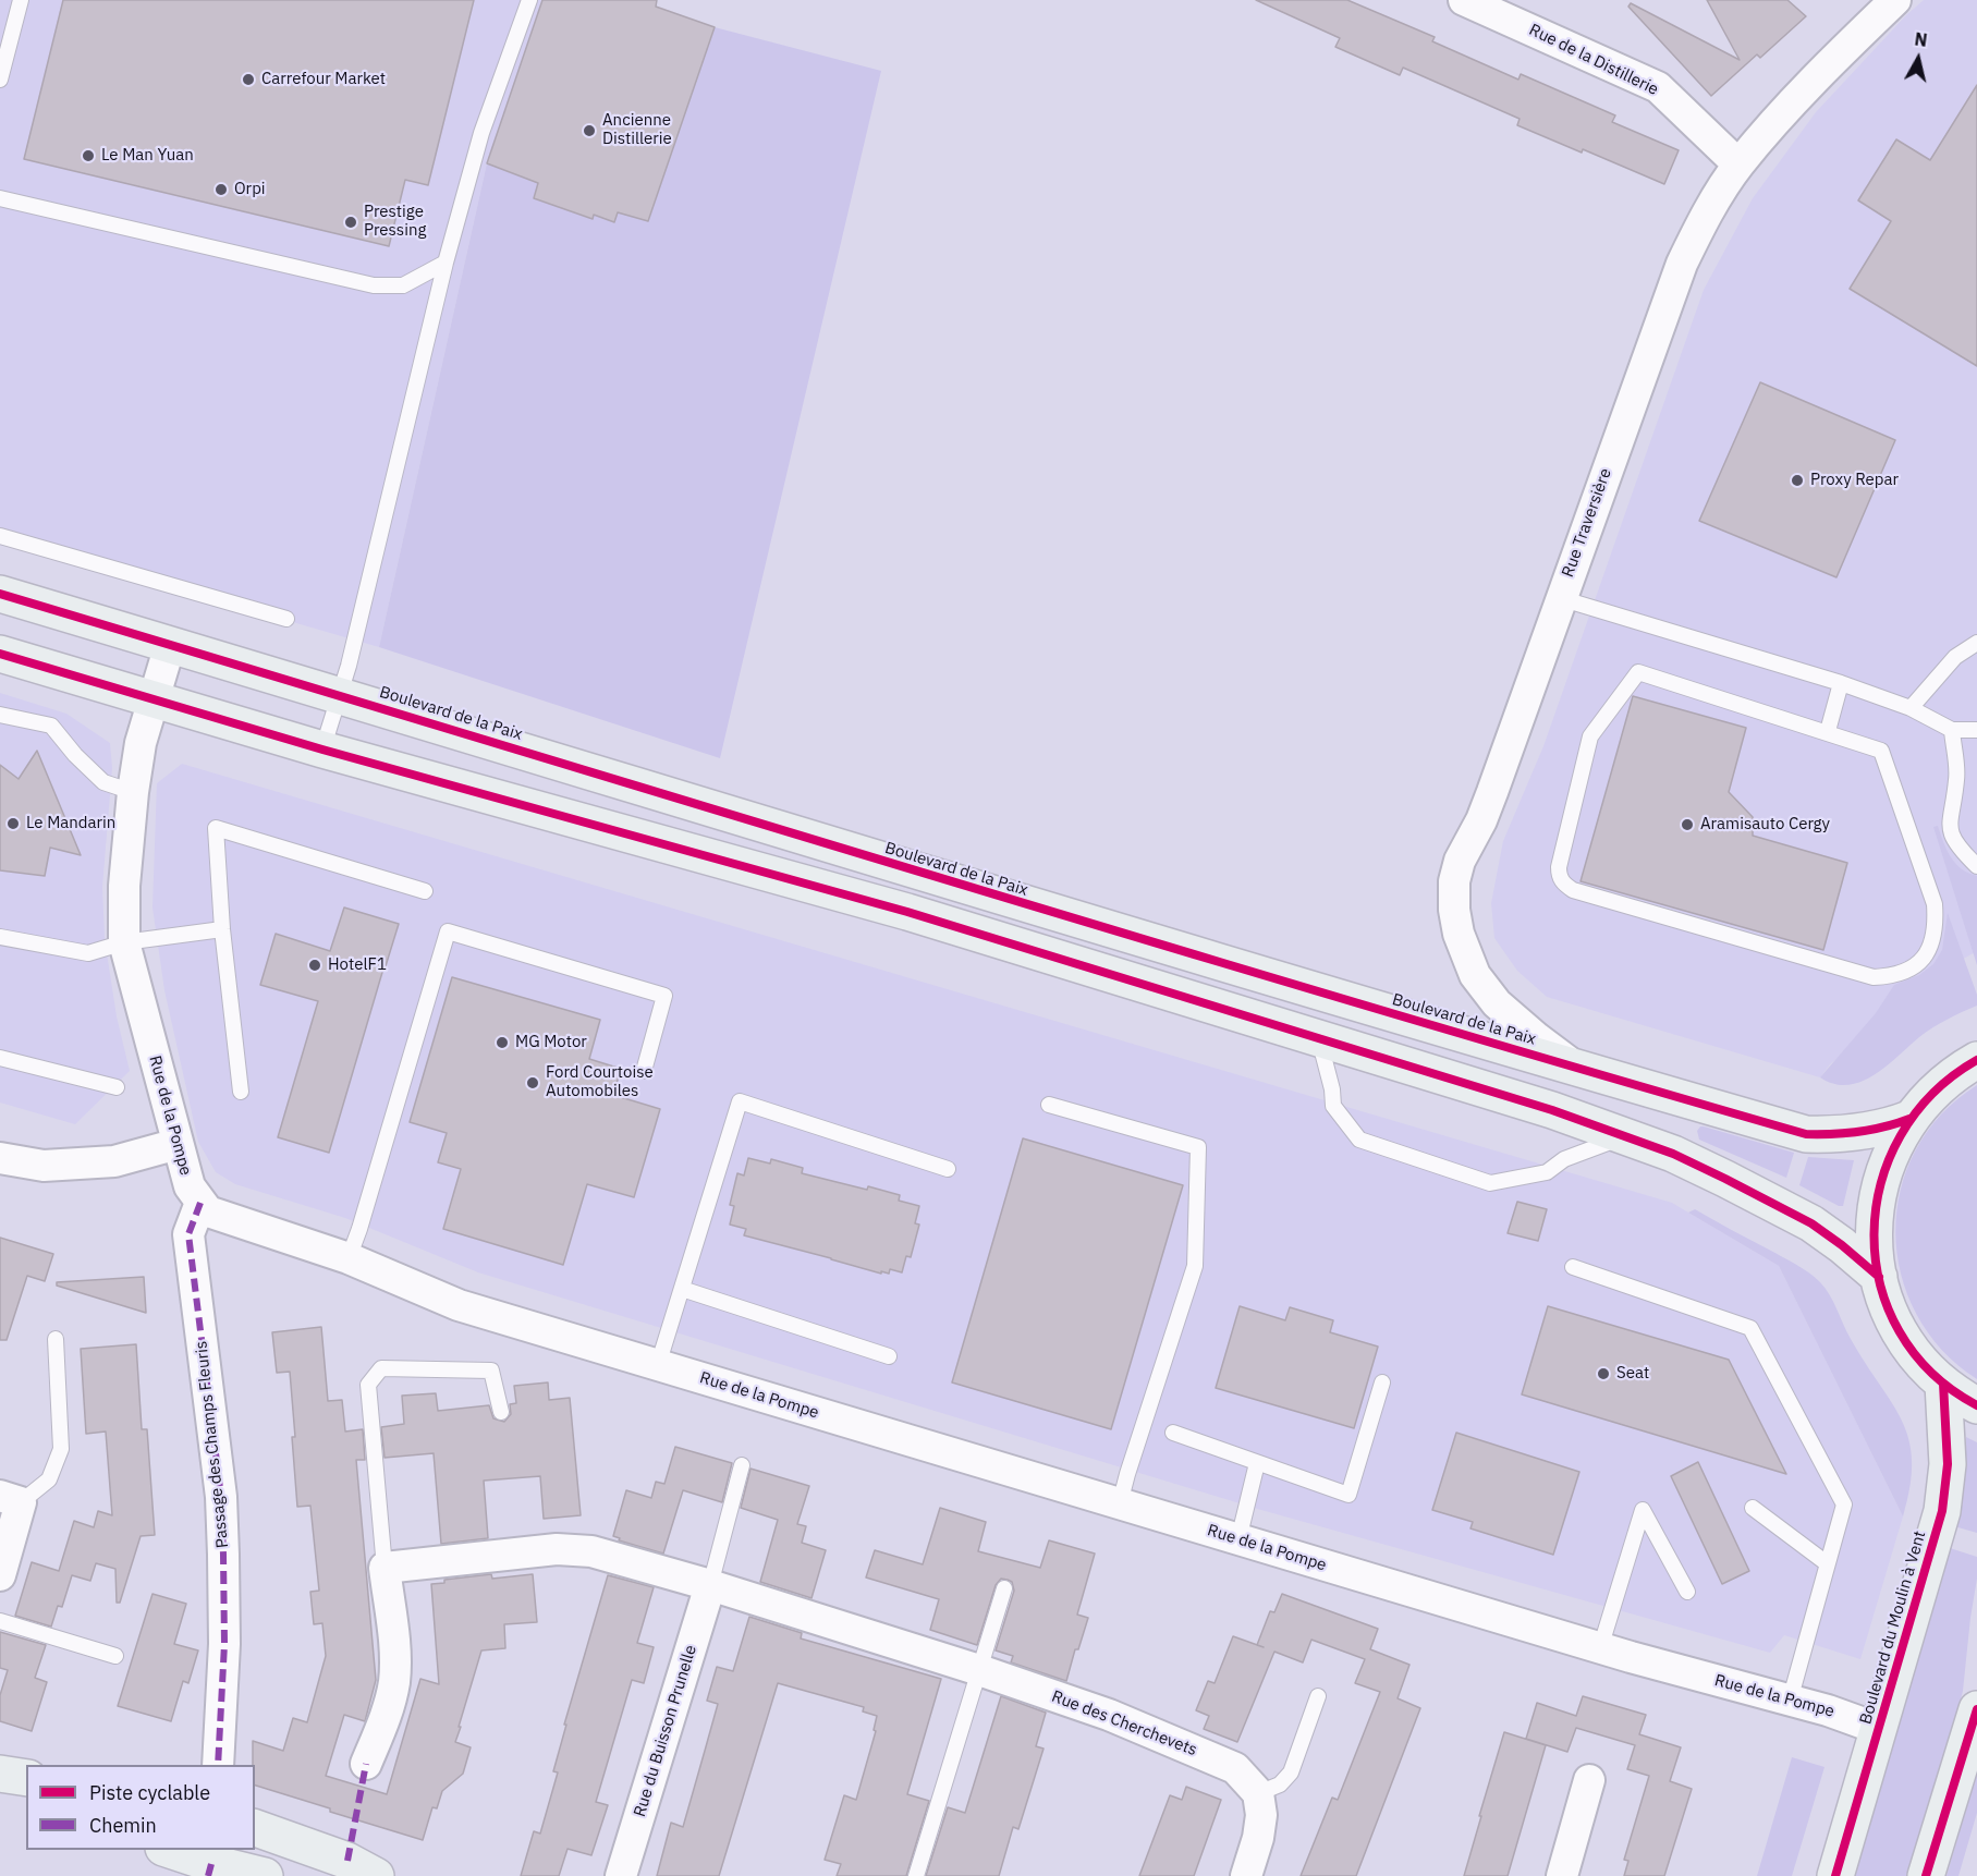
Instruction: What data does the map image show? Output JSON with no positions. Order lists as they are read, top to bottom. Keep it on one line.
{"streets":{"main road":["Boulevard de la Paix","Boulevard du Moulin à Vent"],"street":["Rue de la Distillerie","Rue Traversière","Rue de la Pompe","Passage des Champs Fleuris","Rue des Cherchevets","Rue du Buisson Prunelle"]},"crossings":[["Rue de la Distillerie","Rue Traversière"],["Rue Traversière","Boulevard de la Paix"],["Boulevard de la Paix","Rue de la Pompe"],["Rue de la Pompe","Passage des Champs Fleuris"],["Rue de la Pompe","Boulevard du Moulin à Vent"]],"places":["Carrefour Market","Ancienne Distillerie","Le Man Yuan","Orpi","Prestige Pressing","Proxy Repar","Le Mandarin","Aramisauto Cergy","HotelF1","MG Motor","Ford Courtoise Automobiles","Seat"],"legend":["Piste cyclable","Chemin"],"north":"top"}
